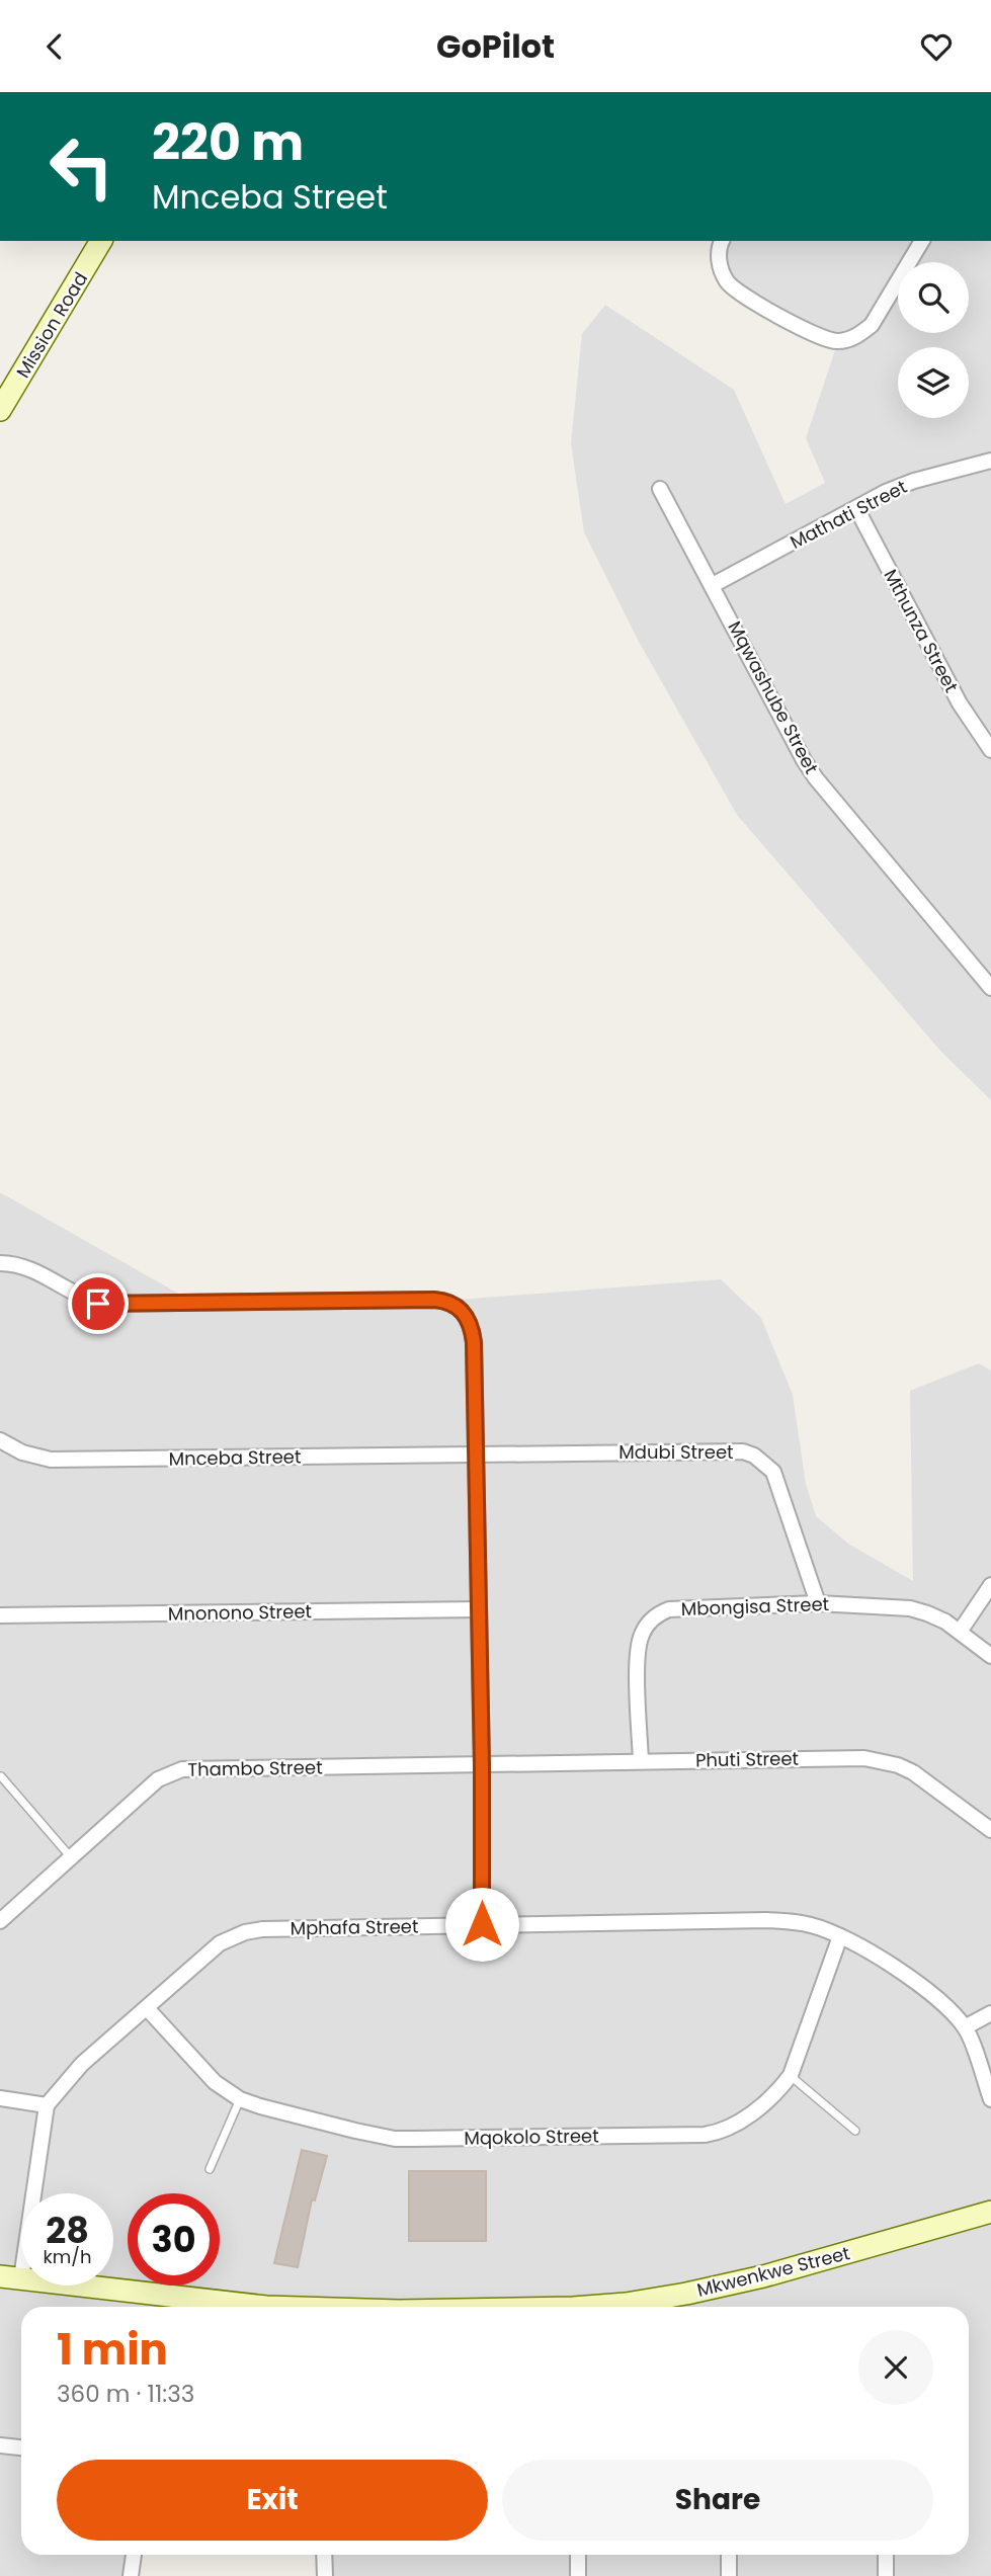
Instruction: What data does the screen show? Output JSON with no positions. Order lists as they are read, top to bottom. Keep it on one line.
{"streets":{"street":["Mission Road","Mathati Street","Mthunza Street","Mqwashube Street","Mdubi Street","Mnceba Street","Mbongisa Street","Mnonono Street","Phuti Street","Thambo Street","Mphafa Street","Mqokolo Street","Mkwenkwe Street"]},"crossings":[["Mathati Street","Mthunza Street"],["Mathati Street","Mqwashube Street"],["Mdubi Street","Mnceba Street"],["Mdubi Street","Mbongisa Street"],["Mbongisa Street","Phuti Street"],["Phuti Street","Thambo Street"],["Mphafa Street","Mqokolo Street"]],"page":{"header":"GoPilot","turn":["220 m","Mnceba Street"],"speed":"28 km/h","limit":"30","heading":["1 min","360 m · 11:33"],"buttons":["Exit","Share"]}}
